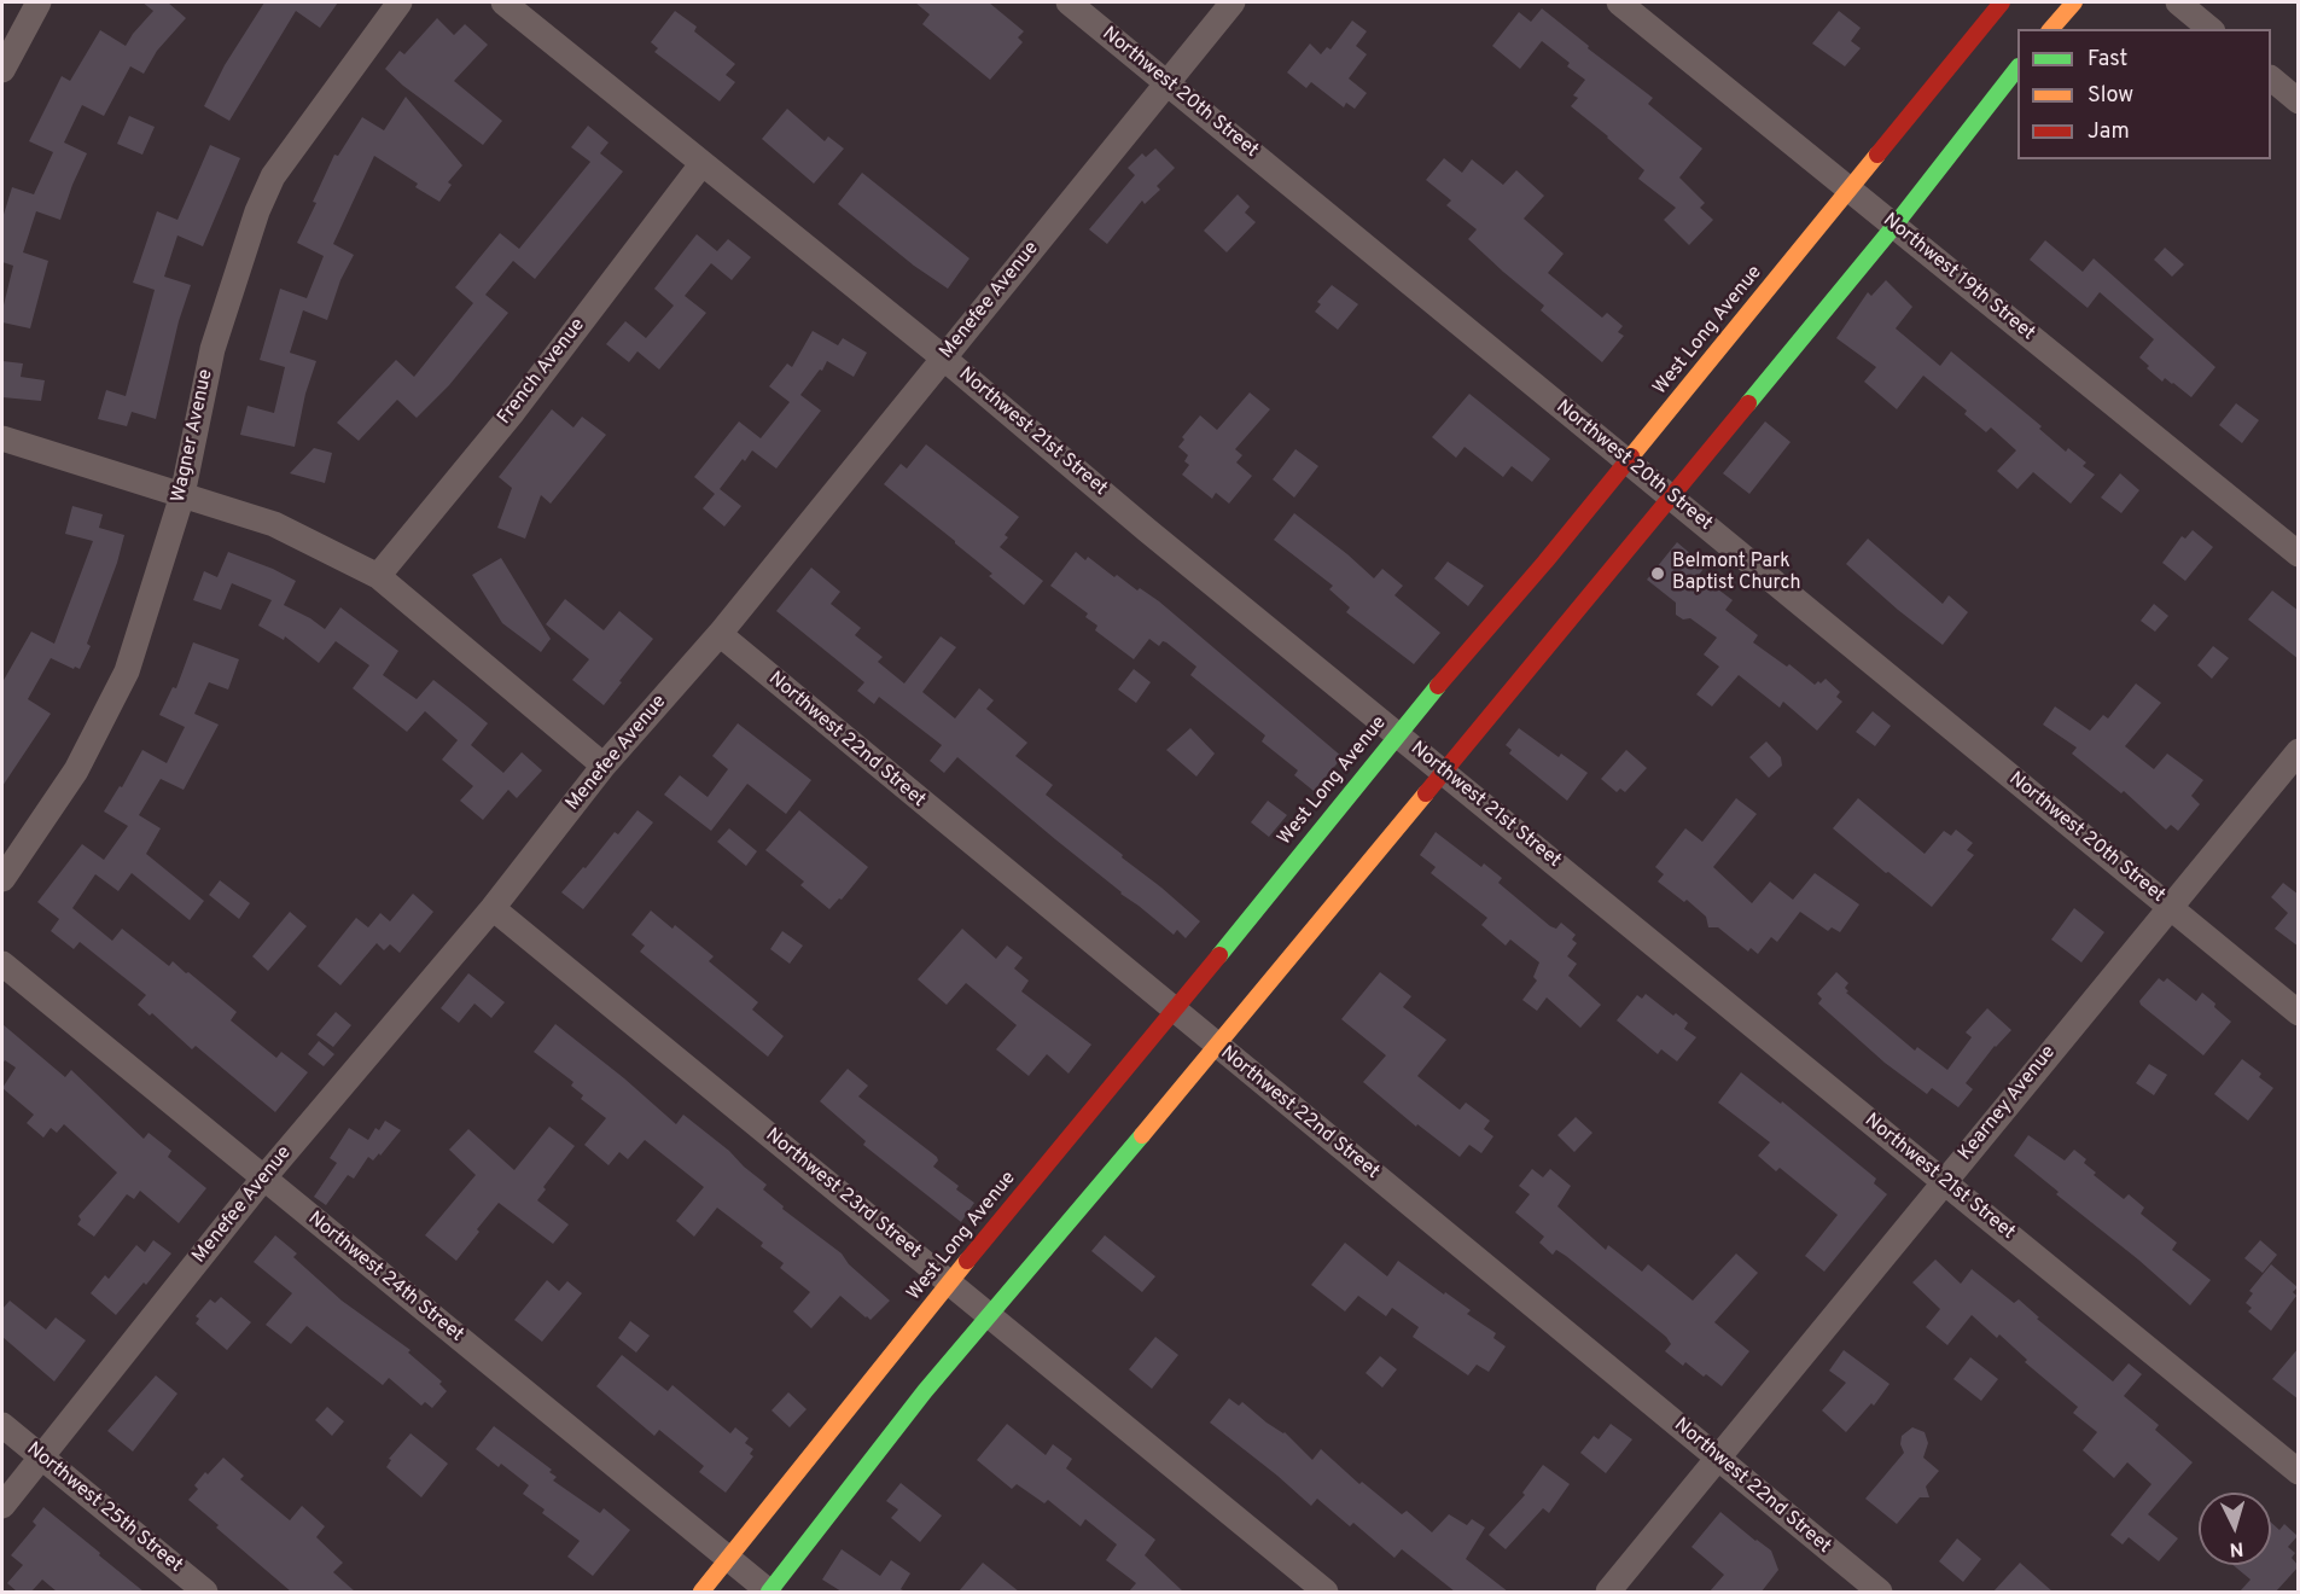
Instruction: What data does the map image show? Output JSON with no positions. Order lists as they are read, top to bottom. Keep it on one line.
{"streets":{"main road":["West Long Avenue"],"street":["Northwest 20th Street","Northwest 19th Street","Menefee Avenue","French Avenue","Northwest 21st Street","Wagner Avenue","Northwest 22nd Street","Kearney Avenue","Northwest 23rd Street","Northwest 24th Street","Northwest 25th Street"]},"crossings":[["Northwest 20th Street","Menefee Avenue"],["Northwest 20th Street","West Long Avenue"],["Northwest 20th Street","Kearney Avenue"],["Northwest 19th Street","West Long Avenue"],["Menefee Avenue","Northwest 21st Street"],["Menefee Avenue","Northwest 22nd Street"],["Menefee Avenue","Northwest 23rd Street"],["Menefee Avenue","Northwest 24th Street"],["Menefee Avenue","Northwest 25th Street"],["West Long Avenue","Northwest 21st Street"],["West Long Avenue","Northwest 22nd Street"],["West Long Avenue","Northwest 23rd Street"],["West Long Avenue","Northwest 24th Street"],["French Avenue","Northwest 21st Street"],["Northwest 21st Street","Kearney Avenue"],["Northwest 22nd Street","Kearney Avenue"]],"places":["Belmont Park Baptist Church"],"legend":["Fast","Slow","Jam"],"north":"bottom"}
